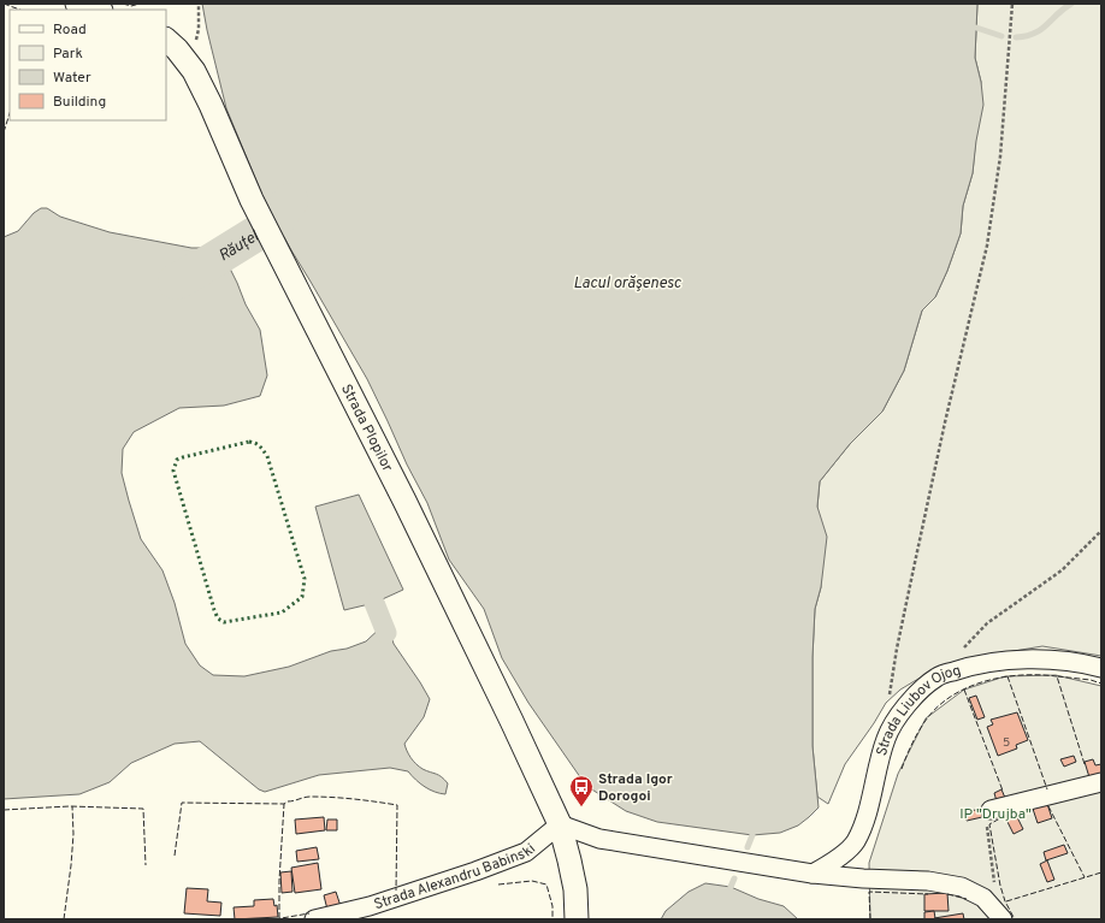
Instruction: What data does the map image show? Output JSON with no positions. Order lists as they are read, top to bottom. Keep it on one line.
{"streets":{"street":["Strada Plopilor","Strada Liubov Ojog","Strada Alexandru Babinski"]},"crossings":[["Strada Plopilor","Strada Alexandru Babinski"]],"water":["Răuțel","Lacul orăşenesc"],"parks":["IP \"Drujba\""],"places":{"bus stop":["Strada Igor Dorogoi"]},"house_numbers":["5"],"legend":["Road","Park","Water","Building"]}
